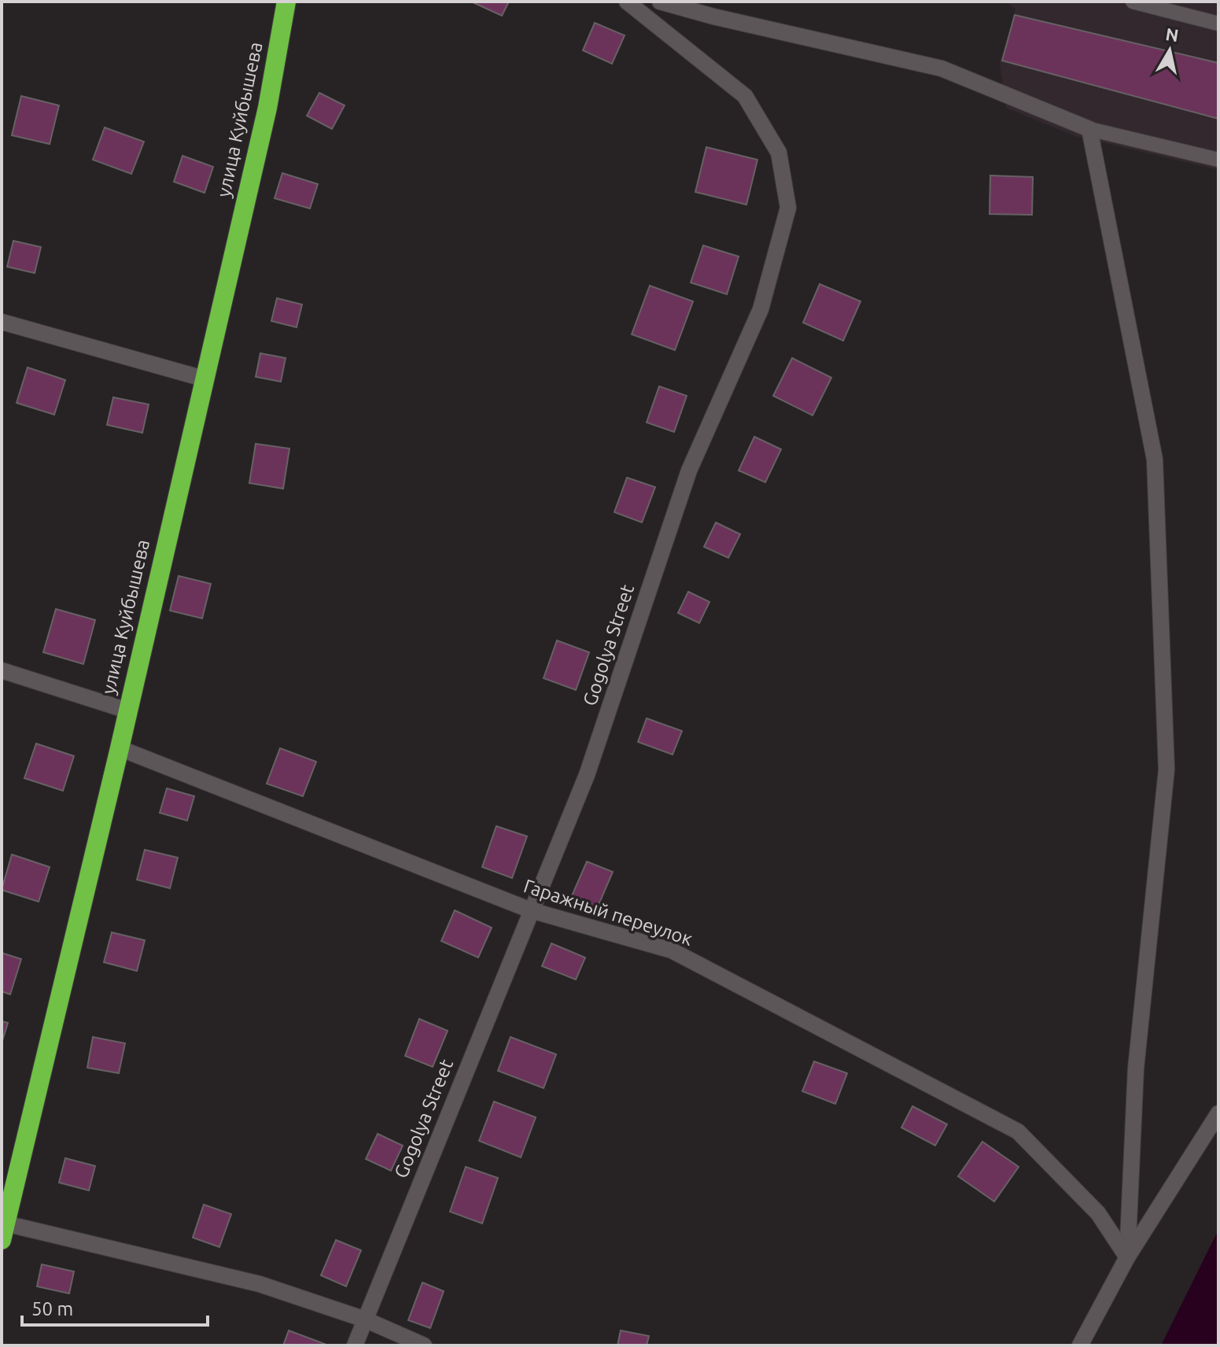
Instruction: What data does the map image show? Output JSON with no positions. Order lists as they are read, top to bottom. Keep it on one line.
{"streets":{"highway":["улица Куйбышева"],"street":["Gogolya Street","Гаражный переулок"]},"crossings":[["улица Куйбышева","Гаражный переулок"],["Gogolya Street","Гаражный переулок"]],"scale_bar":"50 m","north":"top"}
